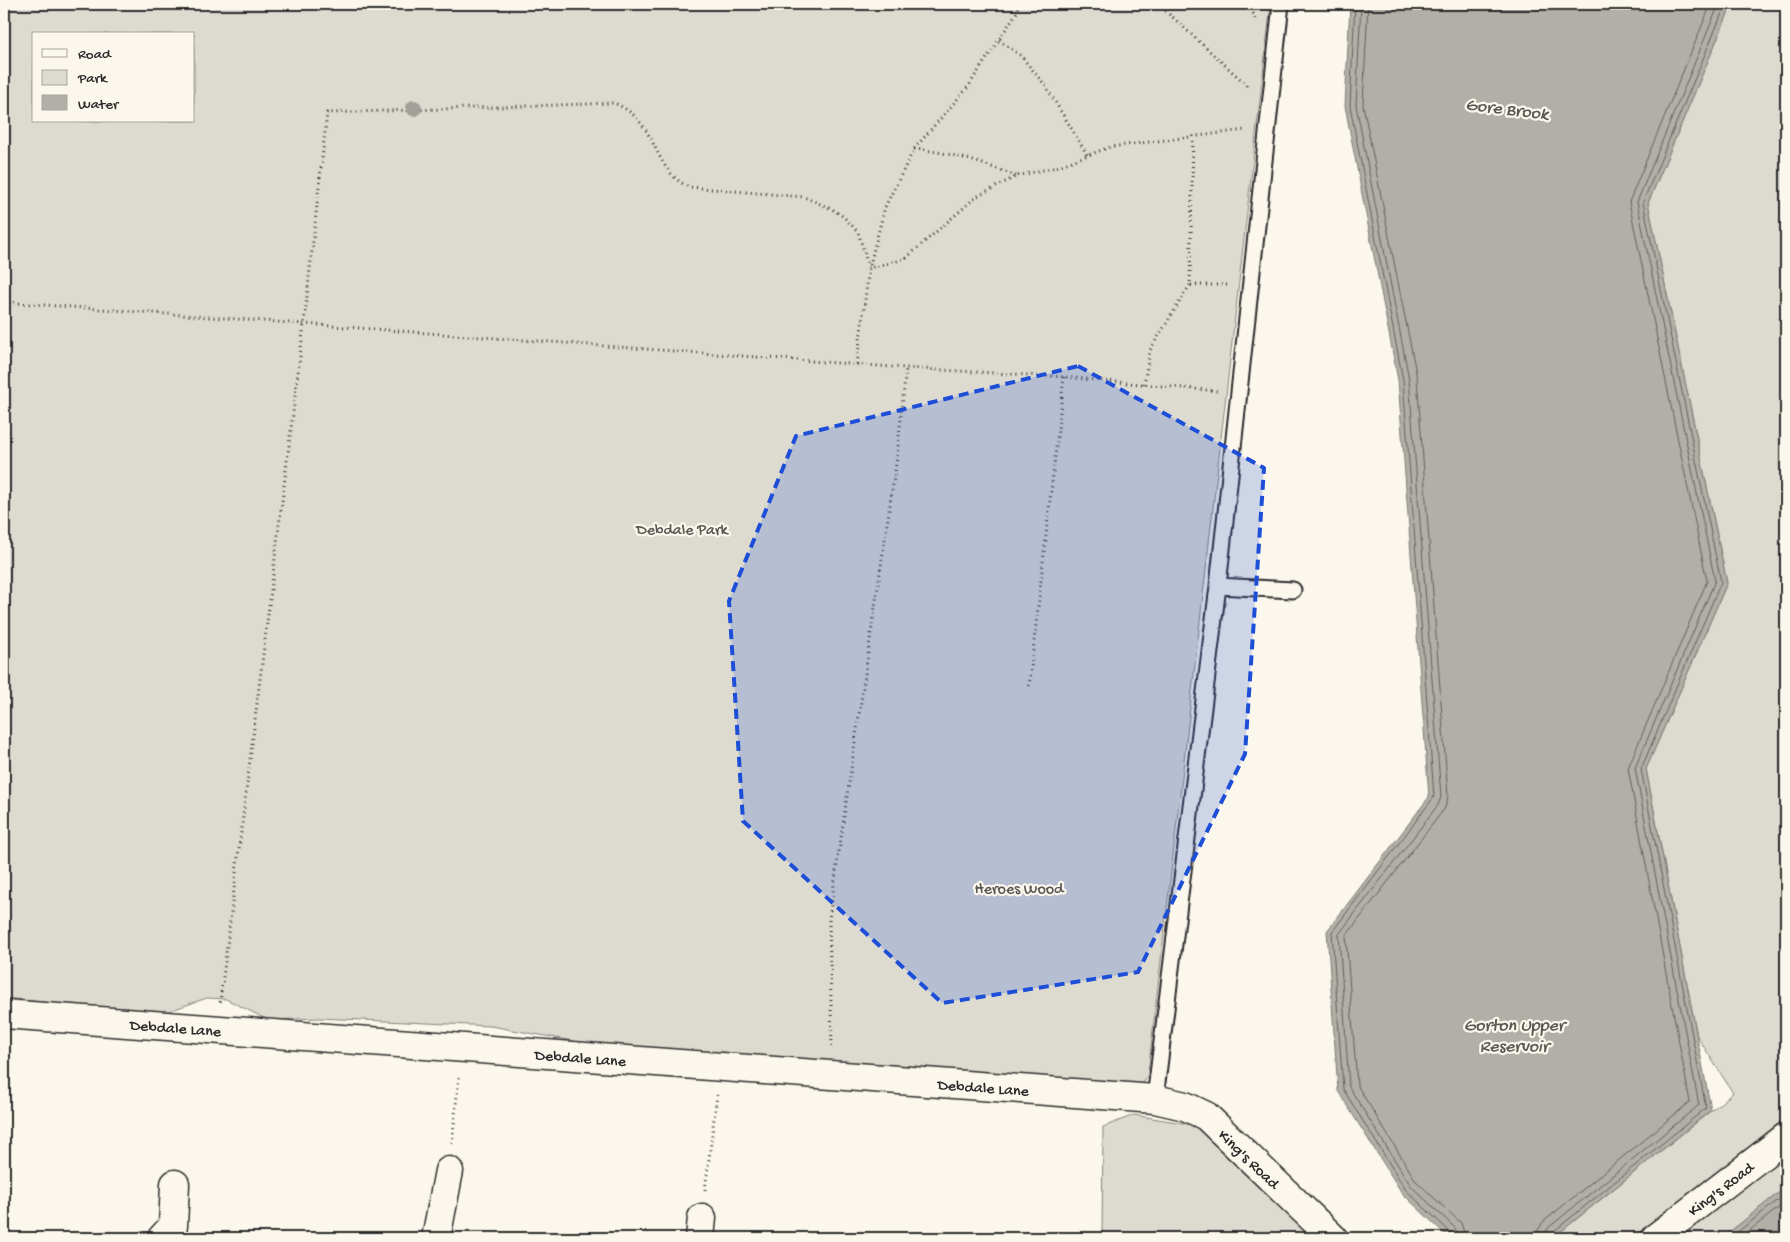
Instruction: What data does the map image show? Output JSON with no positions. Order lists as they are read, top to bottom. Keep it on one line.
{"streets":{"street":["Debdale Lane","King's Road"]},"crossings":[["Debdale Lane","King's Road"]],"water":["Gore Brook","Gorton Upper Reservoir"],"parks":["Debdale Park","Heroes Wood"],"legend":["Road","Park","Water"]}
